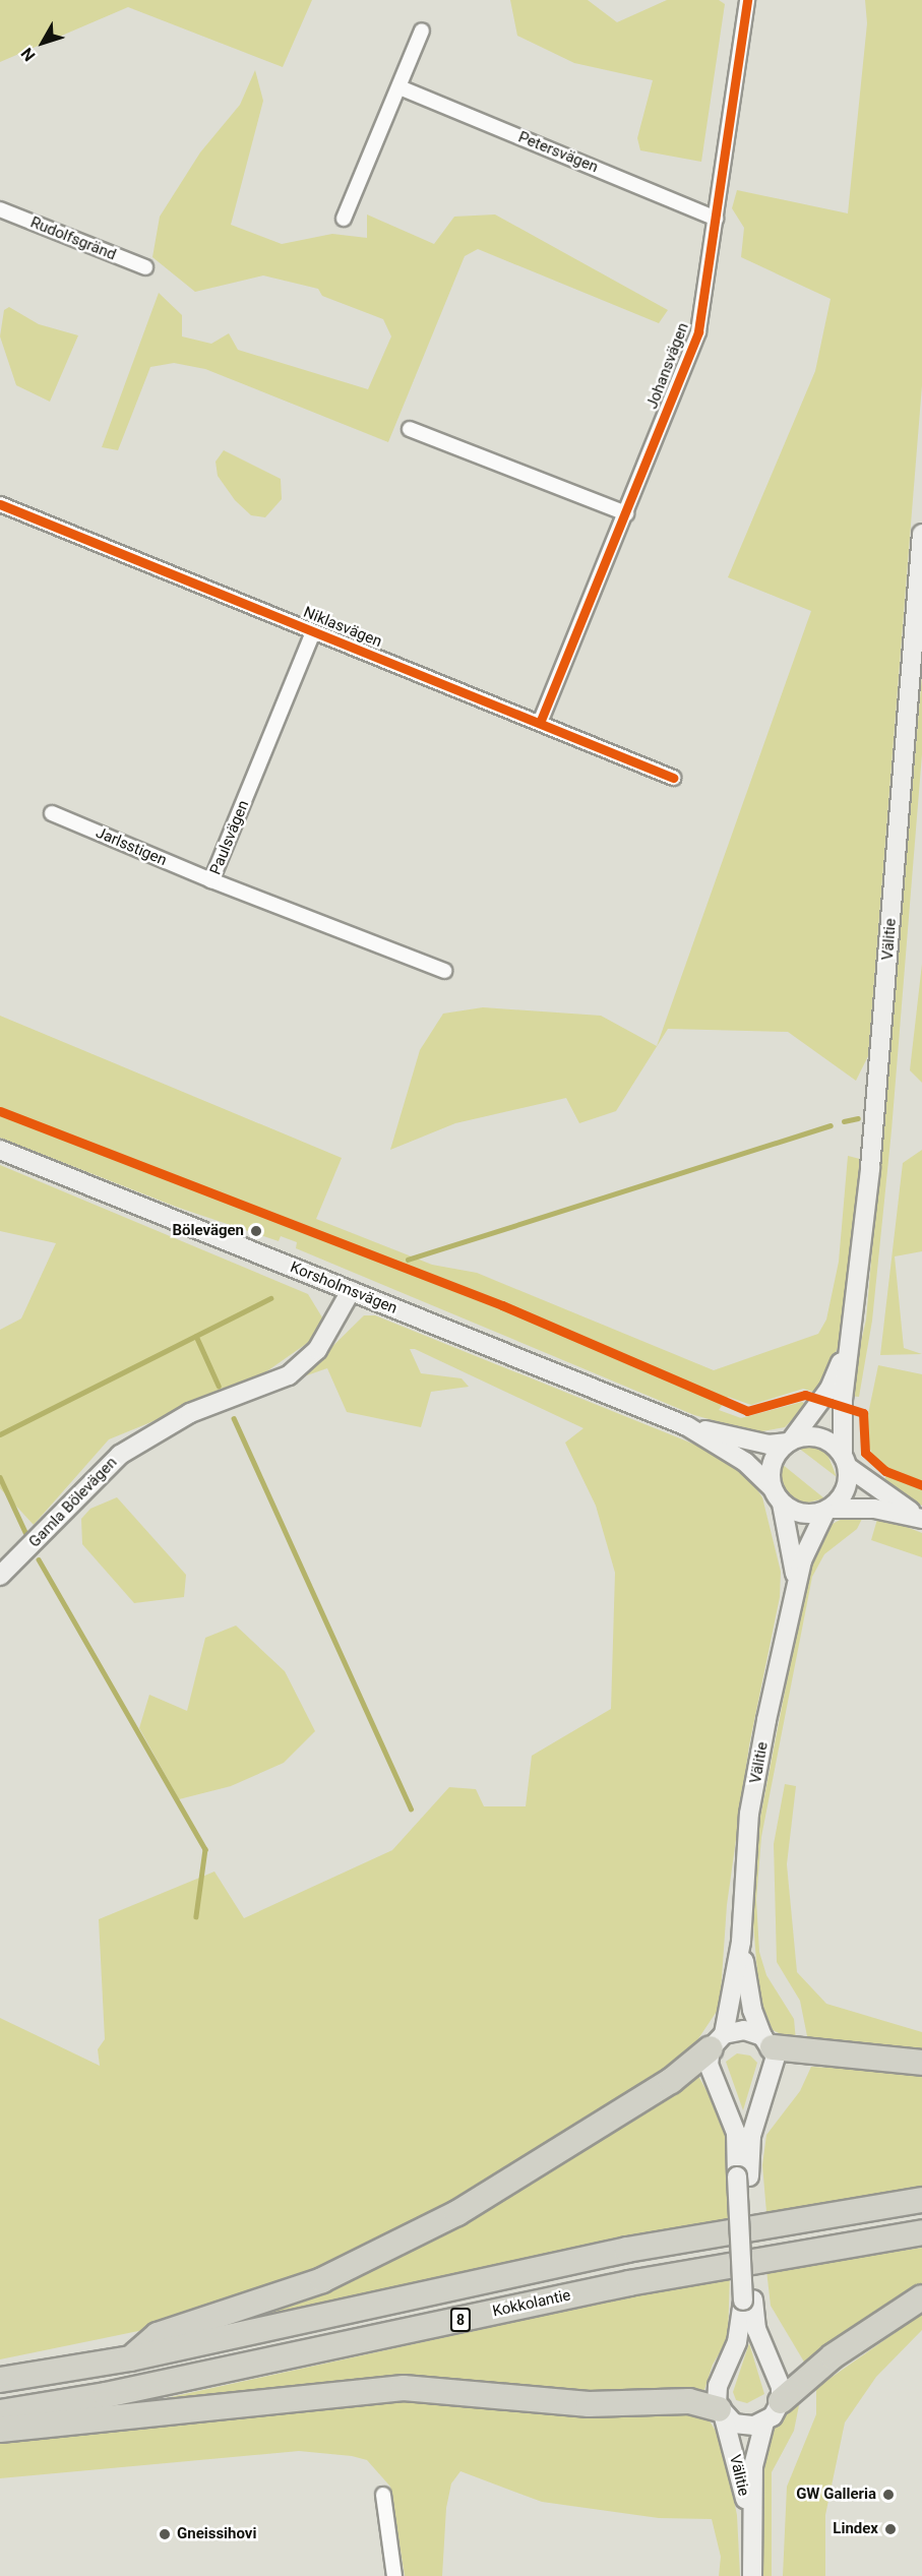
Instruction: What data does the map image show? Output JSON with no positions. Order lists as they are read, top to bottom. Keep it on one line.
{"streets":{"highway":["Kokkolantie","8"],"main road":["Välitie","Korsholmsvägen","Gamla Bölevägen"],"street":["Petersvägen","Rudolfsgränd","Johansvägen","Niklasvägen","Paulsvägen","Jarlsstigen"]},"crossings":[["Petersvägen","Johansvägen"],["Johansvägen","Niklasvägen"],["Niklasvägen","Paulsvägen"],["Paulsvägen","Jarlsstigen"],["Välitie","Korsholmsvägen"],["Korsholmsvägen","Gamla Bölevägen"]],"places":["Bölevägen","GW Galleria","Lindex","Gneissihovi"],"north":"bottom left"}
